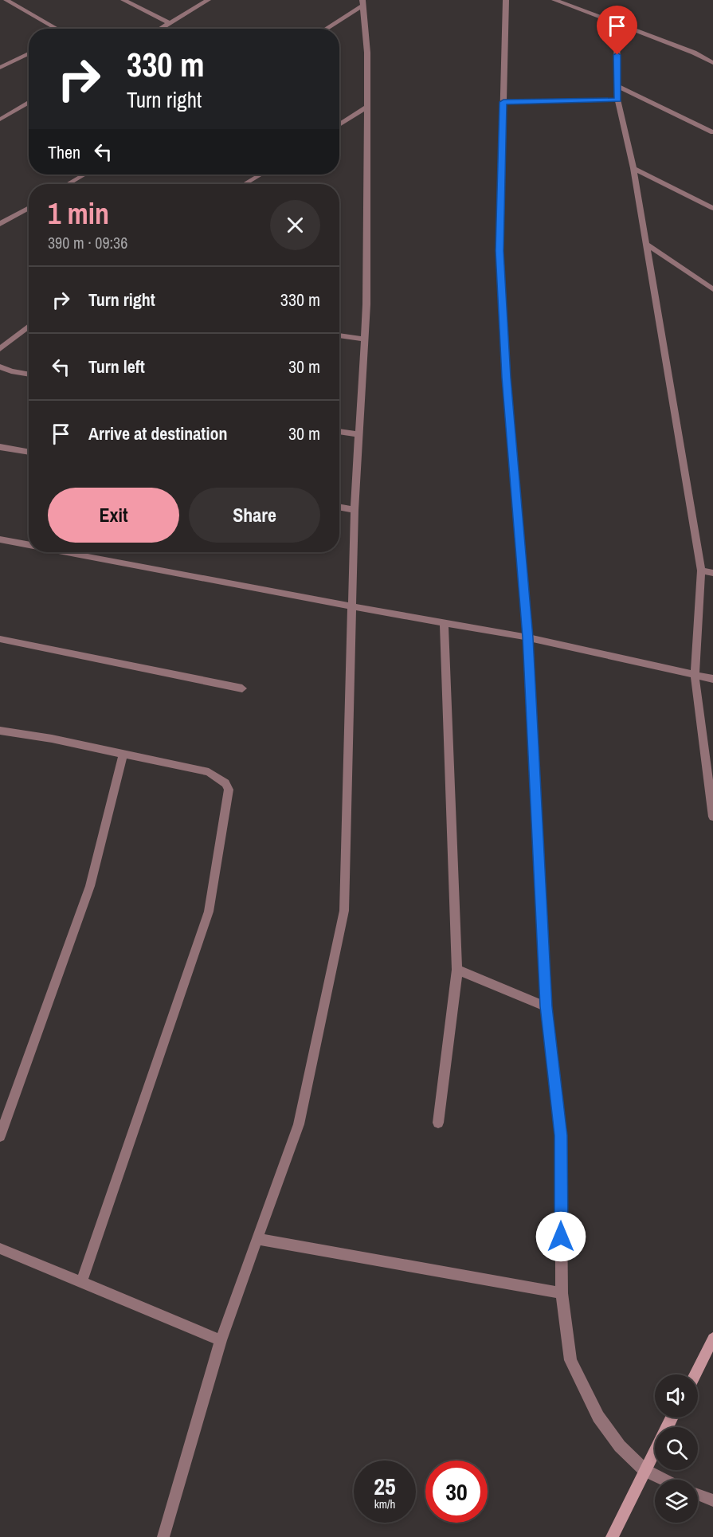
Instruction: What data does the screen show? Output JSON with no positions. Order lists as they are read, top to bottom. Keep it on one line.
{"page":{"turn":["330 m","Turn right"],"then":"Then","heading":["1 min","390 m · 09:36"],"list":[{"name":"Turn right","value":"330 m"},{"name":"Turn left","value":"30 m"},{"name":"Arrive at destination","value":"30 m"}],"buttons":["Exit","Share"],"speed":"25 km/h","limit":"30"}}
